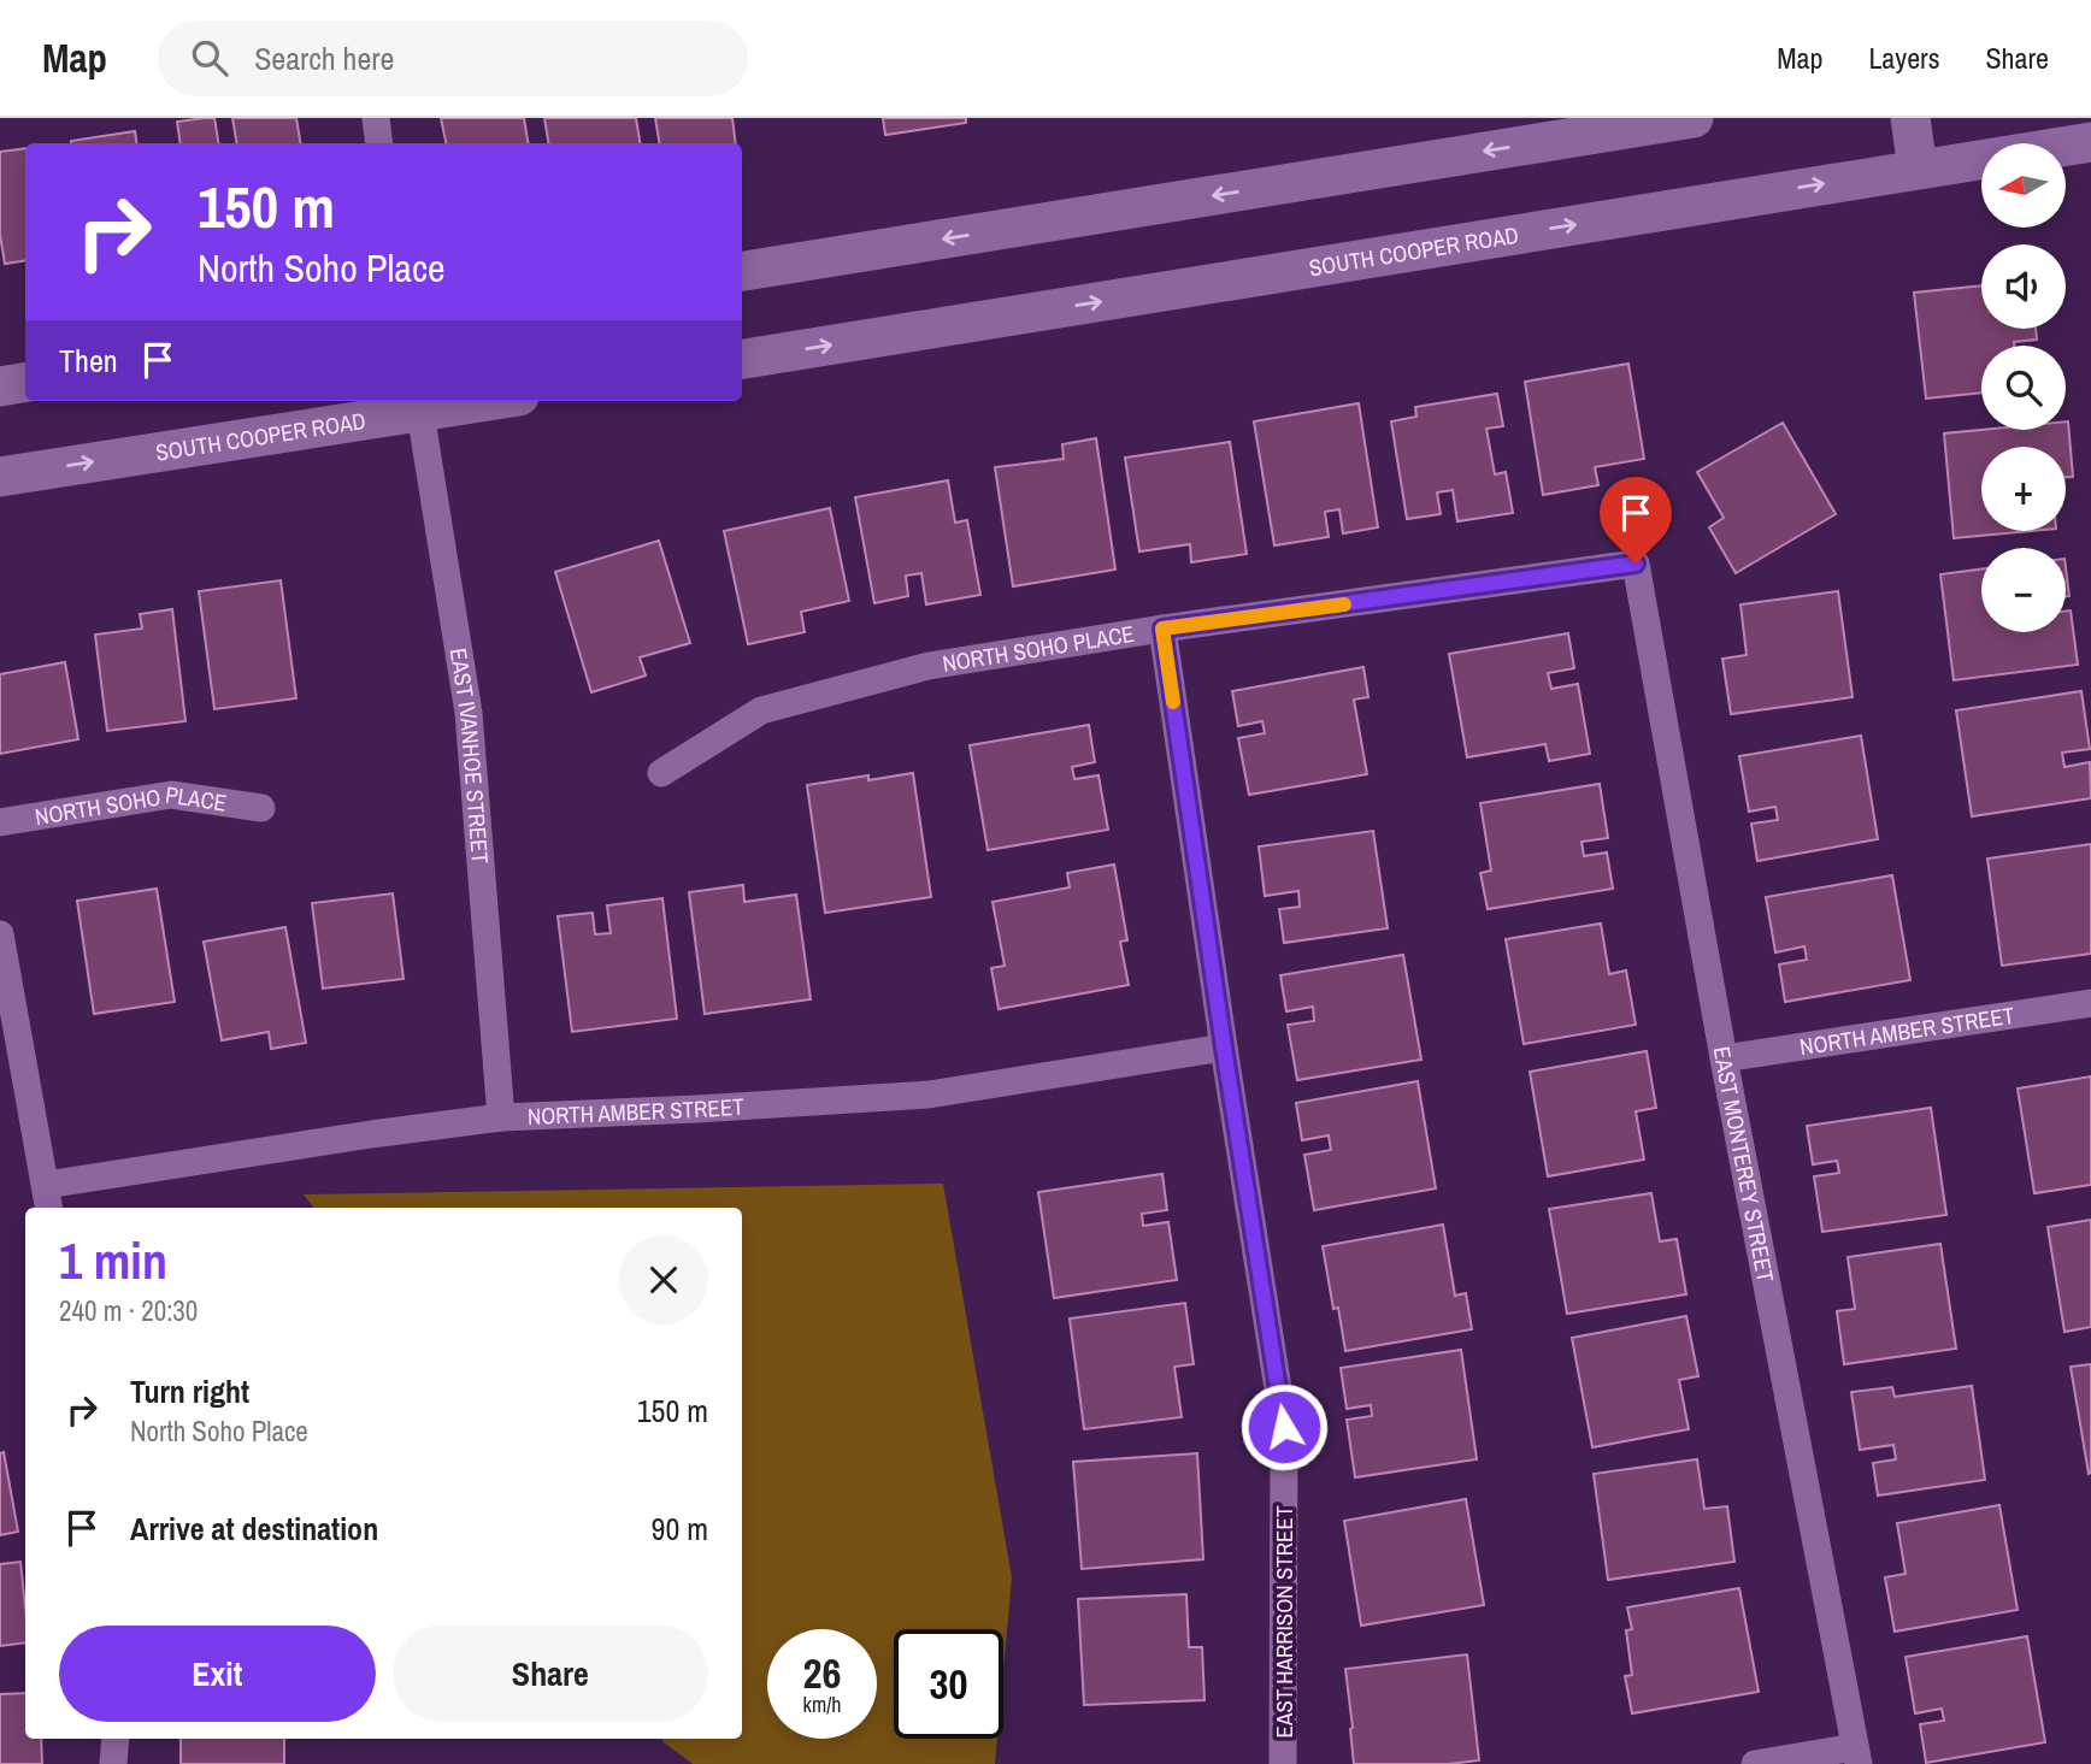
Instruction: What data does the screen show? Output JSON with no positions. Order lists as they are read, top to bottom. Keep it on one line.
{"streets":{"main road":["SOUTH COOPER ROAD"],"street":["NORTH SOHO PLACE","EAST IVANHOE STREET","NORTH AMBER STREET","EAST MONTEREY STREET","EAST HARRISON STREET"]},"crossings":[["SOUTH COOPER ROAD","EAST IVANHOE STREET"],["NORTH SOHO PLACE","EAST MONTEREY STREET"],["NORTH SOHO PLACE","EAST HARRISON STREET"],["EAST IVANHOE STREET","NORTH AMBER STREET"],["NORTH AMBER STREET","EAST MONTEREY STREET"],["NORTH AMBER STREET","EAST HARRISON STREET"]],"north":"left","page":{"header":"Map","search":"Search here","nav":["Map","Layers","Share"],"map_buttons":["+","−"],"turn":["150 m","North Soho Place"],"then":"Then","heading":["1 min","240 m · 20:30"],"list":[{"name":"Turn right","note":"North Soho Place","value":"150 m"},{"name":"Arrive at destination","value":"90 m"}],"buttons":["Exit","Share"],"speed":"26 km/h","limit":"30"}}
